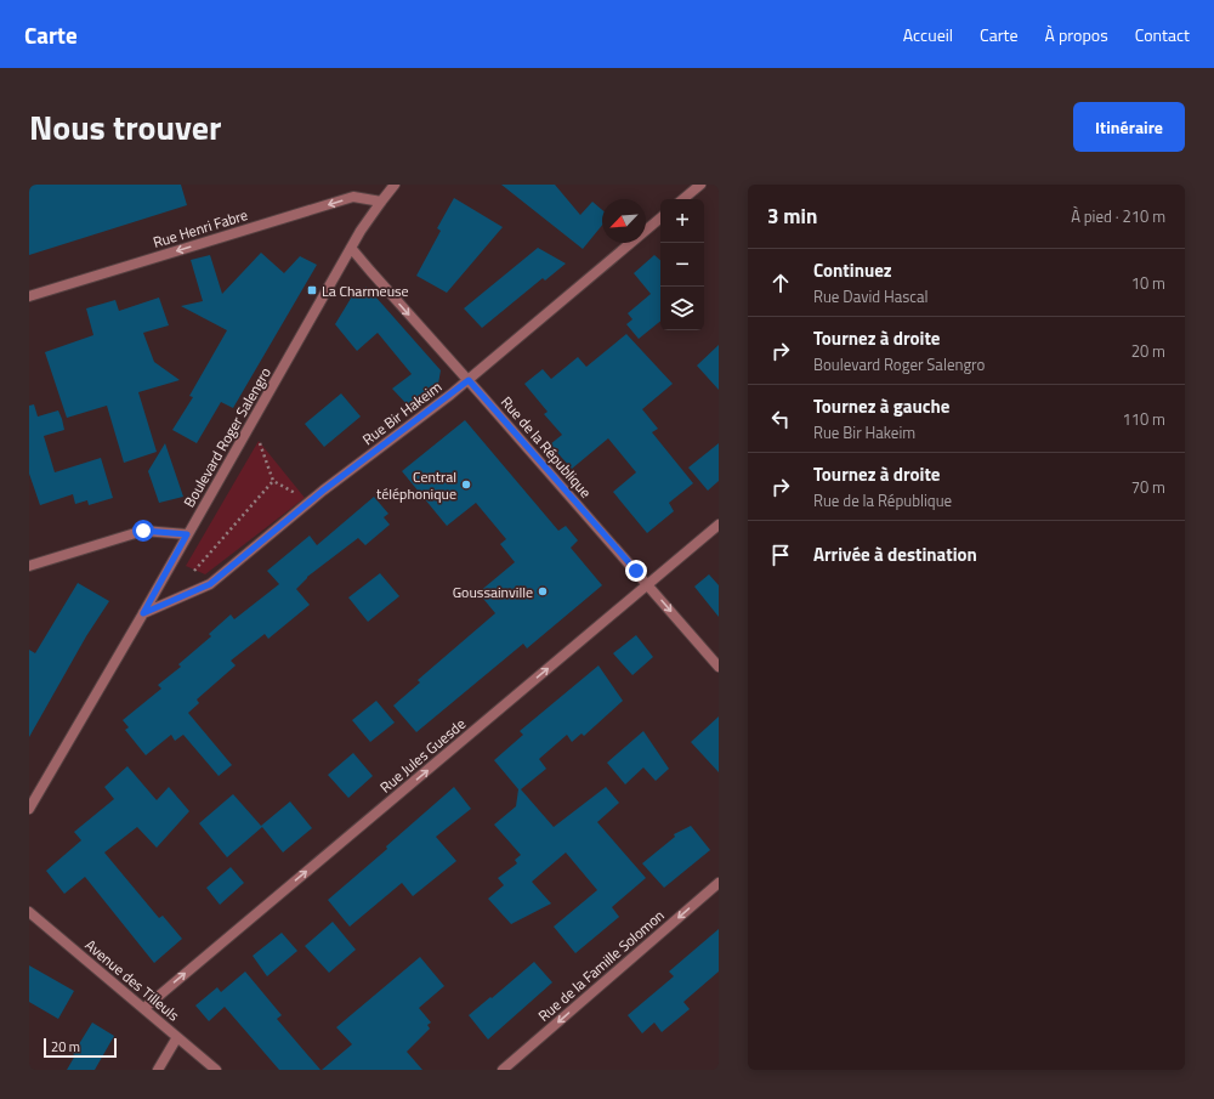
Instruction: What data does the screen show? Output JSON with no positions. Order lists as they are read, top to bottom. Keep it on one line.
{"streets":{"street":["Rue Henri Fabre","Rue Bir Hakeim","Boulevard Roger Salengro","Rue de la République","Rue Jules Guesde","Rue de la Famille Solomon","Avenue des Tilleuls"]},"crossings":[["Rue Henri Fabre","Boulevard Roger Salengro"],["Rue Bir Hakeim","Boulevard Roger Salengro"],["Rue Bir Hakeim","Rue de la République"],["Boulevard Roger Salengro","Rue de la République"],["Rue de la République","Rue Jules Guesde"],["Rue Jules Guesde","Avenue des Tilleuls"]],"one_way":["Rue Henri Fabre","Rue de la République","Rue Jules Guesde","Rue de la Famille Solomon"],"places":{"transit":["La Charmeuse"],"other":["Central téléphonique","Goussainville"]},"scale_bar":"20 m","north":"bottom left","page":{"header":"Carte","nav":["Accueil","Carte","À propos","Contact"],"title":"Nous trouver","buttons":"Itinéraire","heading":["3 min","À pied · 210 m"],"map_buttons":["+","−"],"list":[["Continuez","Rue David Hascal","10 m"],["Tournez à droite","Boulevard Roger Salengro","20 m"],["Tournez à gauche","Rue Bir Hakeim","110 m"],["Tournez à droite","Rue de la République","70 m"],"Arrivée à destination"],"scale":"20 m"}}
